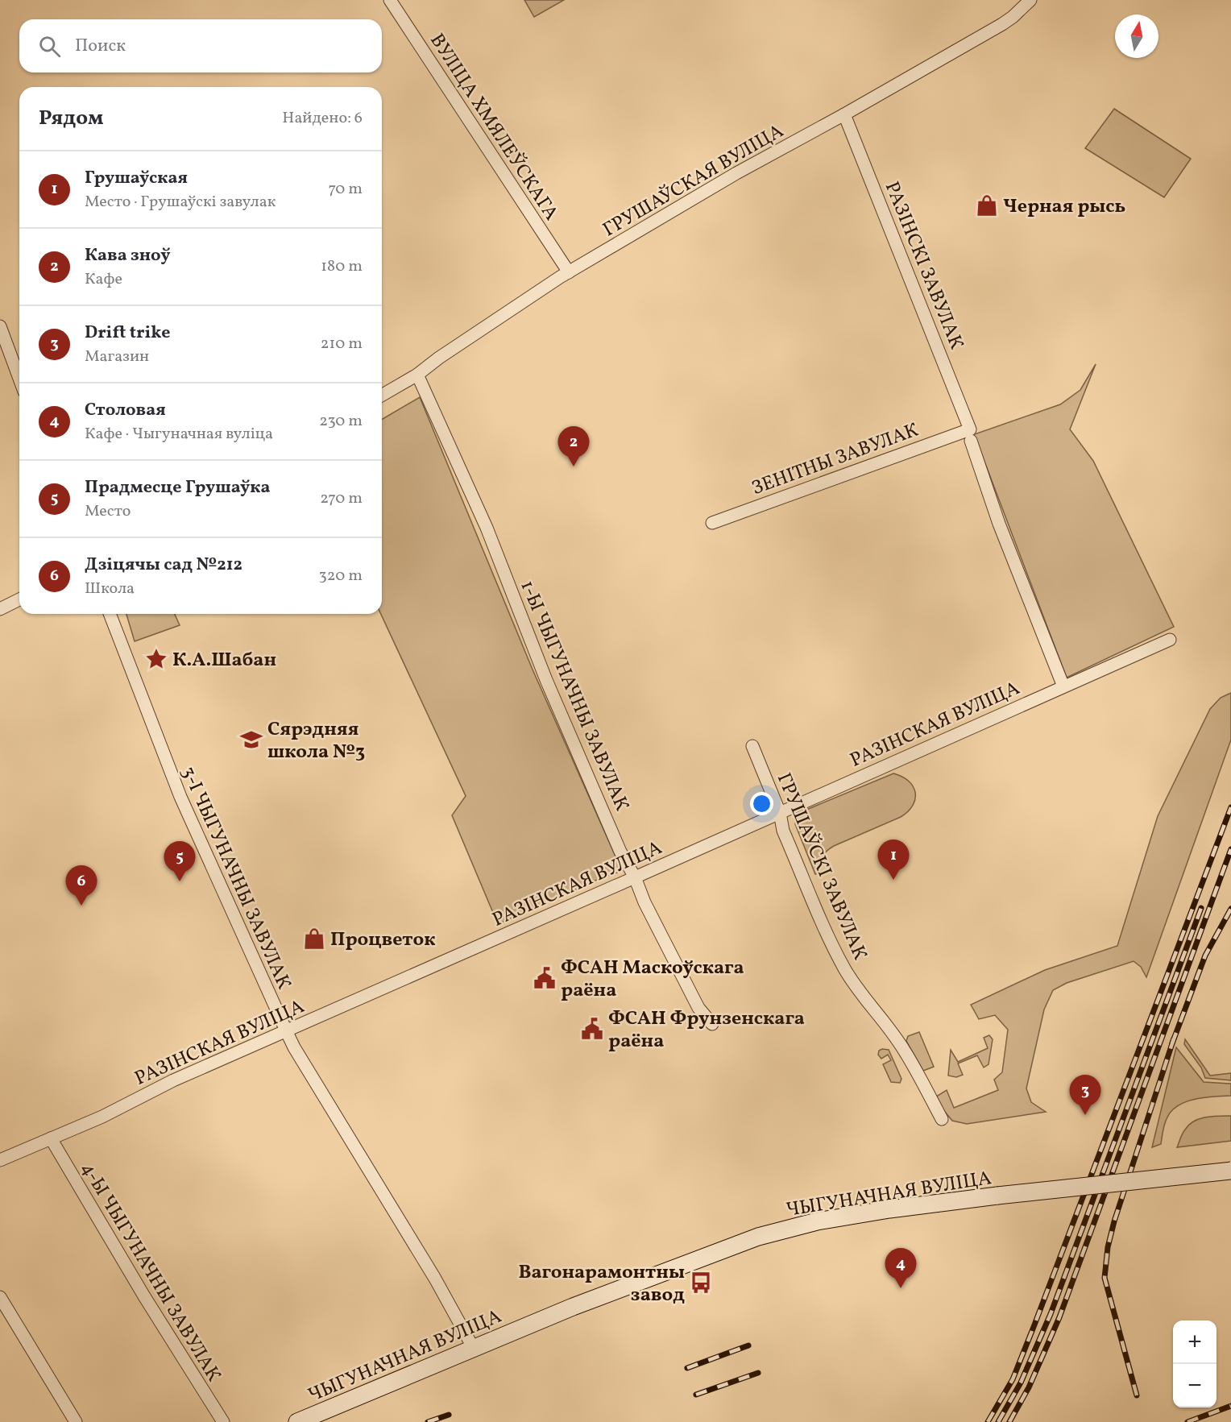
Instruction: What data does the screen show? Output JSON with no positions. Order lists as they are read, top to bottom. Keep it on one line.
{"streets":{"main road":["ЧЫГУНАЧНАЯ ВУЛІЦА"],"street":["ВУЛІЦА ХМЯЛЕЎСКАГА","ГРУШАЎСКАЯ ВУЛІЦА","РАЗІНСКІ ЗАВУЛАК","ЗЕНІТНЫ ЗАВУЛАК","1-Ы ЧЫГУНАЧНЫ ЗАВУЛАК","РАЗІНСКАЯ ВУЛІЦА","ГРУШАЎСКІ ЗАВУЛАК","3-І ЧЫГУНАЧНЫ ЗАВУЛАК","4-Ы ЧЫГУНАЧНЫ ЗАВУЛАК"]},"crossings":[["ВУЛІЦА ХМЯЛЕЎСКАГА","ГРУШАЎСКАЯ ВУЛІЦА"],["ГРУШАЎСКАЯ ВУЛІЦА","РАЗІНСКІ ЗАВУЛАК"],["ГРУШАЎСКАЯ ВУЛІЦА","1-Ы ЧЫГУНАЧНЫ ЗАВУЛАК"],["РАЗІНСКІ ЗАВУЛАК","ЗЕНІТНЫ ЗАВУЛАК"],["РАЗІНСКІ ЗАВУЛАК","РАЗІНСКАЯ ВУЛІЦА"],["1-Ы ЧЫГУНАЧНЫ ЗАВУЛАК","РАЗІНСКАЯ ВУЛІЦА"],["РАЗІНСКАЯ ВУЛІЦА","ГРУШАЎСКІ ЗАВУЛАК"],["РАЗІНСКАЯ ВУЛІЦА","3-І ЧЫГУНАЧНЫ ЗАВУЛАК"],["РАЗІНСКАЯ ВУЛІЦА","4-Ы ЧЫГУНАЧНЫ ЗАВУЛАК"],["3-І ЧЫГУНАЧНЫ ЗАВУЛАК","ЧЫГУНАЧНАЯ ВУЛІЦА"]],"places":{"shop":["Черная рысь","Процветок"],"place":["К.А.Шабан"],"school or university":["Сярэдняя школа №3"],"public building":["ФСАН Маскоўскага раёна","ФСАН Фрунзенскага раёна"],"bus stop":["Вагонарамонтны завод"]},"north":"top","page":{"search":"Поиск","heading":["Рядом","Найдено: 6"],"list":[{"mark":"1","name":"Грушаўская","note":"Место · Грушаўскі завулак","value":"70 m"},{"mark":"2","name":"Кава зноў","note":"Кафе","value":"180 m"},{"mark":"3","name":"Drift trike","note":"Магазин","value":"210 m"},{"mark":"4","name":"Столовая","note":"Кафе · Чыгуначная вуліца","value":"230 m"},{"mark":"5","name":"Прадмесце Грушаўка","note":"Место","value":"270 m"},{"mark":"6","name":"Дзіцячы сад №212","note":"Школа","value":"320 m"}],"pins":["2","1","5","6","3","4"],"map_buttons":["+","−"]}}
